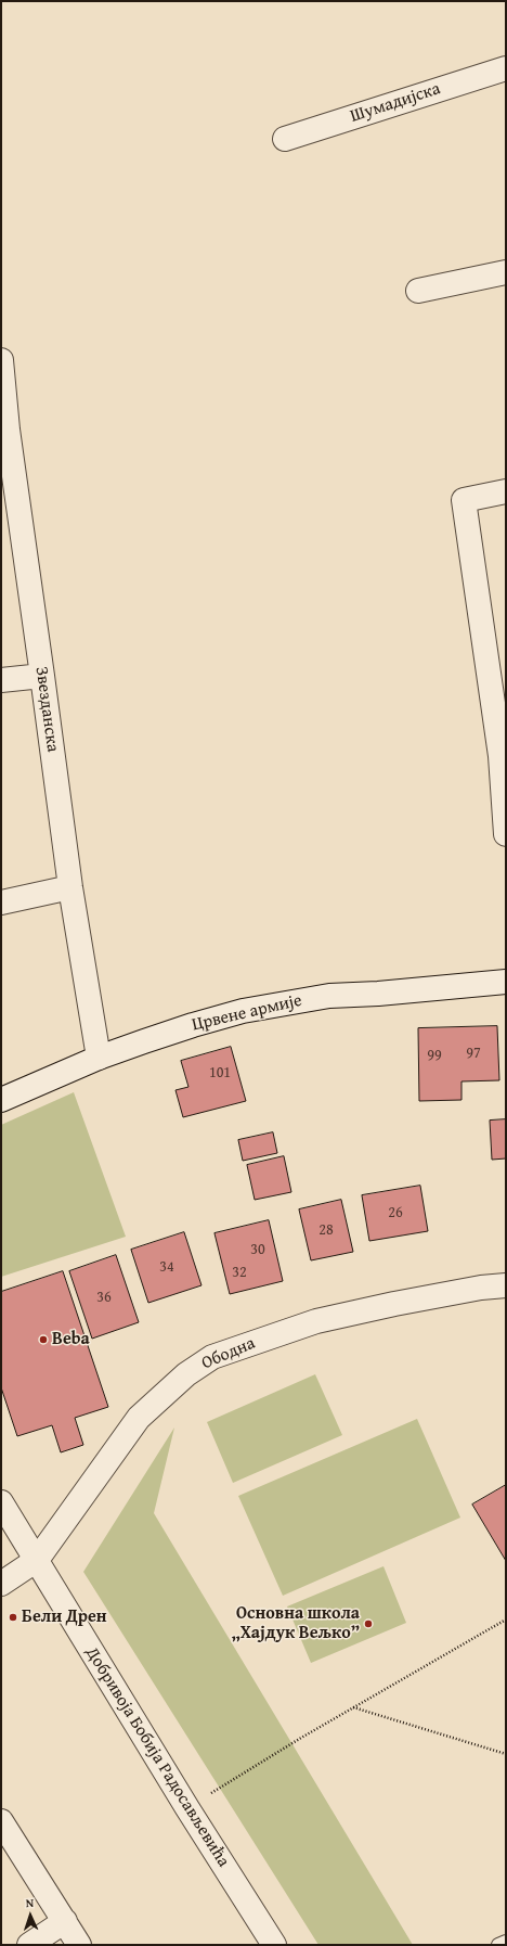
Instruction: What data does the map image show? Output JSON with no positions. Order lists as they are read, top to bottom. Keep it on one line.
{"streets":{"street":["Шумадијска","Звезданска","Црвене армије","Ободна","Добривоја Бобија Радосављевића"]},"crossings":[["Звезданска","Црвене армије"],["Ободна","Добривоја Бобија Радосављевића"]],"places":["Beba","Бели Дрен","Основна школа „Хајдук Вељко”"],"house_numbers":["97","99","101","26","28","30","34","32","36"],"north":"top"}
